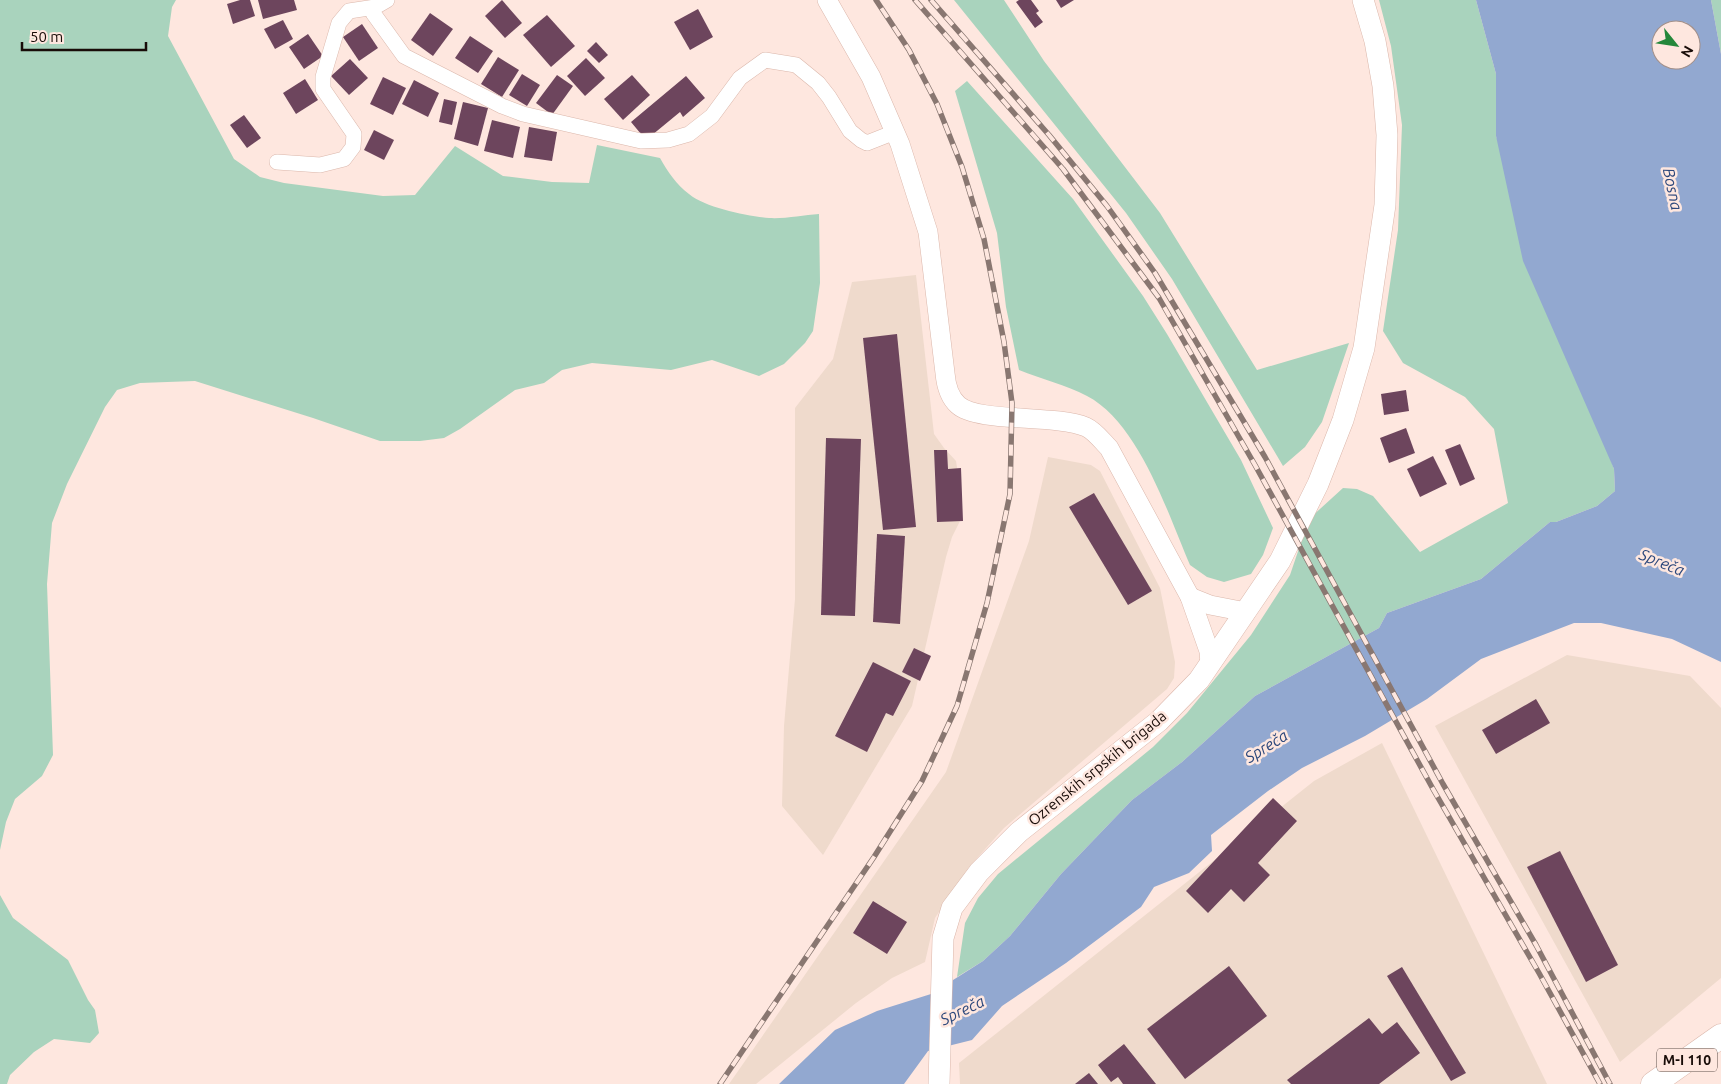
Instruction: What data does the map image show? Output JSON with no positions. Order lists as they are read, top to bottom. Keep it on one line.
{"streets":{"main road":["Ozrenskih srpskih brigada","M-I 110"]},"water":["Bosna","Spreča"],"scale_bar":"50 m","north":"bottom right"}
